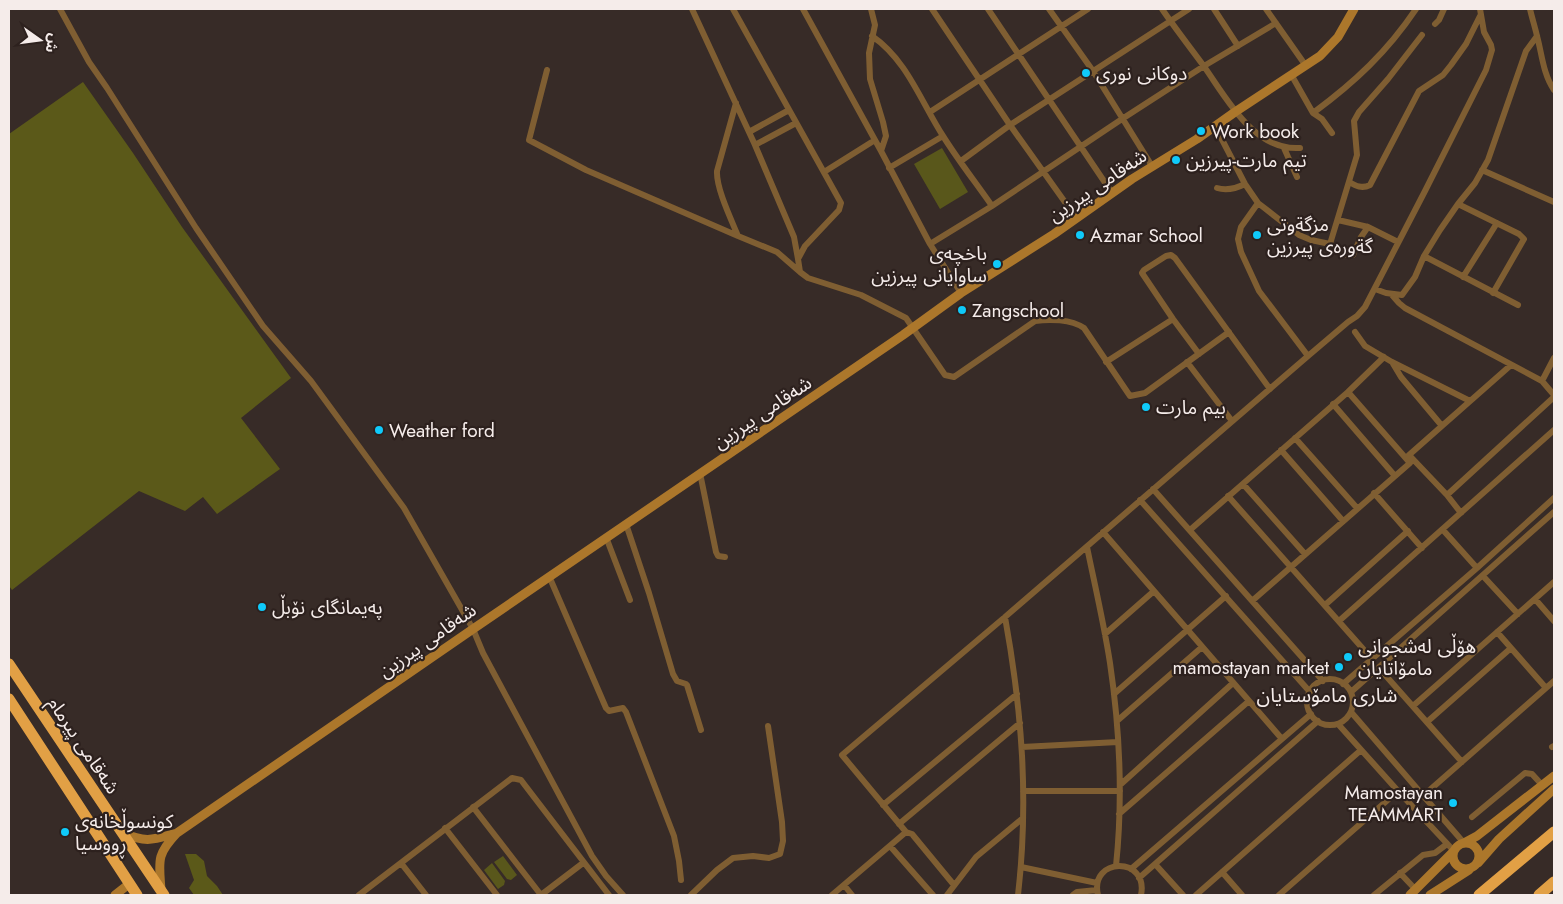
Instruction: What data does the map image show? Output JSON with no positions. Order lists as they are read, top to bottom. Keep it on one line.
{"streets":{"highway":["شەقامی پیرمام"],"street":["شەقامی پیرزین"]},"districts":["شاری مامۆستایان"],"places":["دوکانی نوری","Work book","تیم مارت-پیرزین","Azmar School","مزگةوتی گةورەی پیرزین","باخچەی ساوایانی پیرزین","Zangschool","بیم مارت","Weather ford","پەیمانگای نۆبڵ","هۆڵی لەشجوانی مامۆاتایان","mamostayan market","Mamostayan TEAMMART","کونسوڵخانەی ڕووسیا"],"north":"right"}
